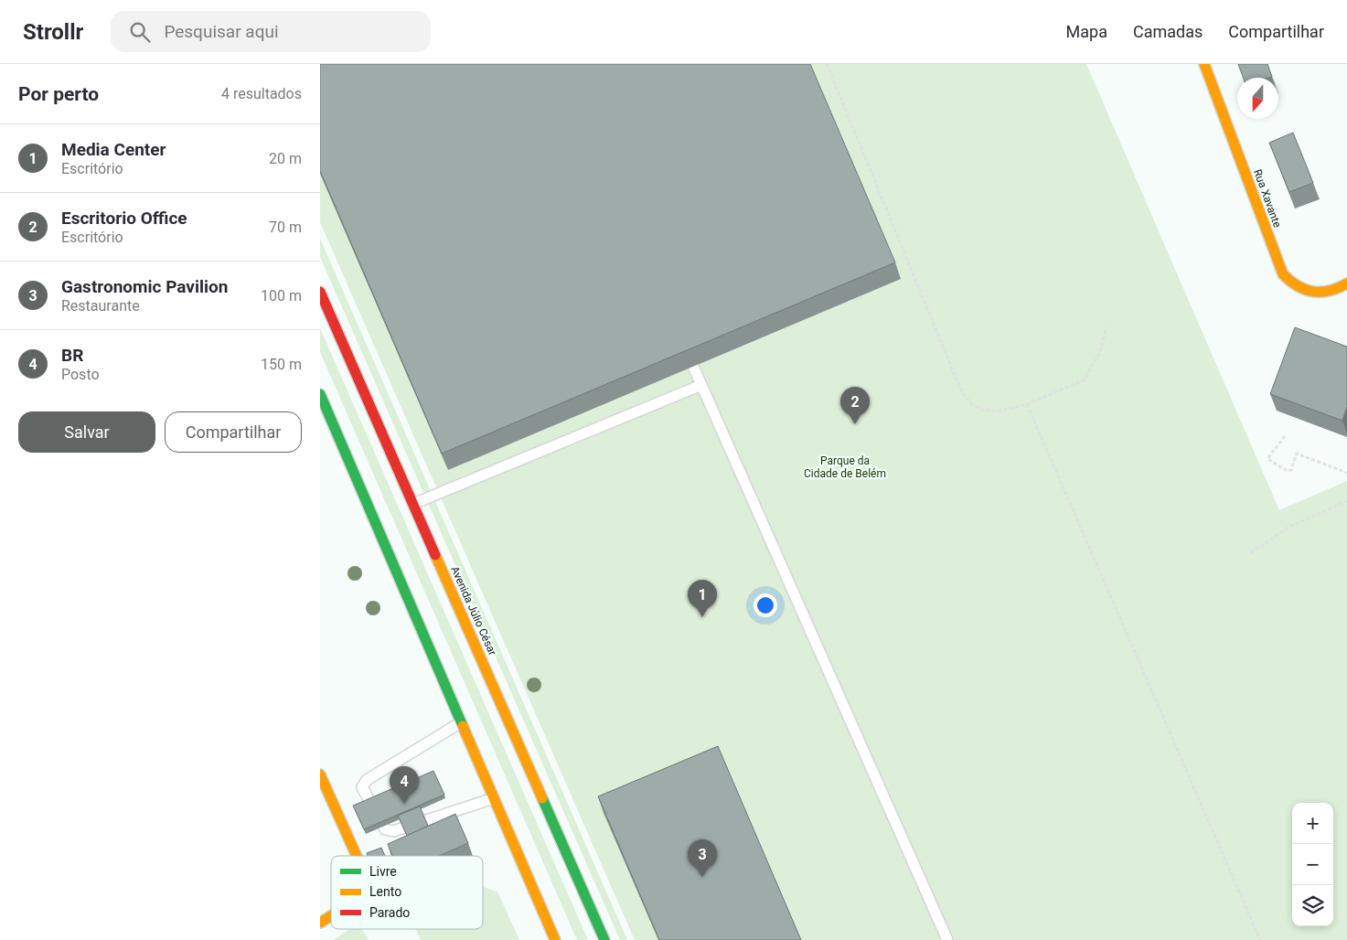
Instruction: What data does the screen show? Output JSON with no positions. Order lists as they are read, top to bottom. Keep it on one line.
{"streets":{"main road":["Rua Xavante","Avenida Júlio César"]},"parks":["Parque da Cidade de Belém"],"legend":["Livre","Lento","Parado"],"north":"bottom","page":{"header":"Strollr","search":"Pesquisar aqui","nav":["Mapa","Camadas","Compartilhar"],"heading":["Por perto","4 resultados"],"list":[{"mark":"1","name":"Media Center","note":"Escritório","value":"20 m"},{"mark":"2","name":"Escritorio Office","note":"Escritório","value":"70 m"},{"mark":"3","name":"Gastronomic Pavilion","note":"Restaurante","value":"100 m"},{"mark":"4","name":"BR","note":"Posto","value":"150 m"}],"pins":["2","1","4","3"],"buttons":["Salvar","Compartilhar"],"map_buttons":["+","−"]}}
